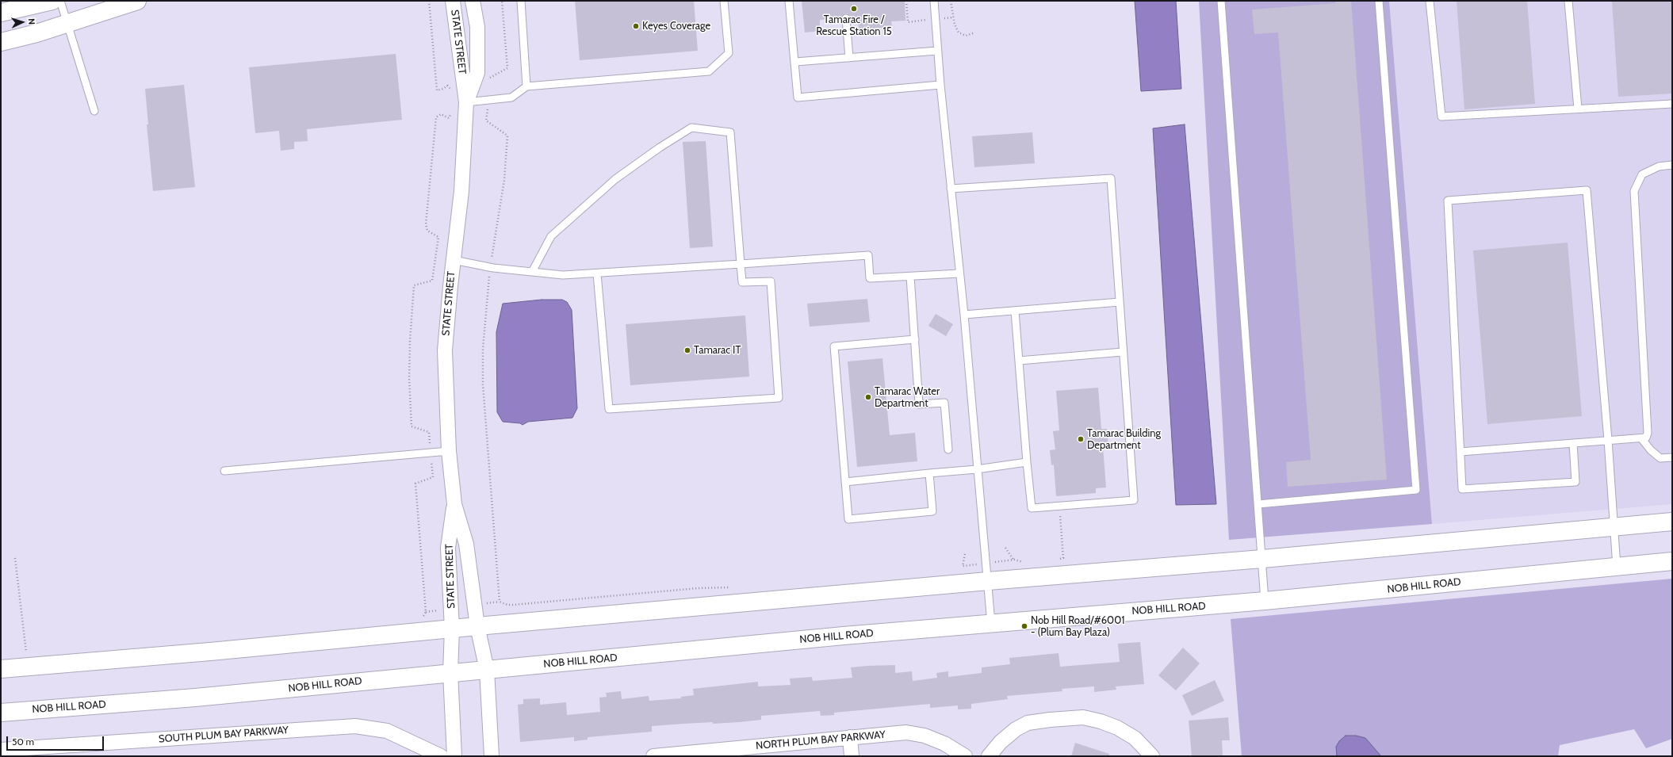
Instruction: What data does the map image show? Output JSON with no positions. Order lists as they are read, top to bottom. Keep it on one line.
{"streets":{"main road":["NOB HILL ROAD"],"street":["STATE STREET","SOUTH PLUM BAY PARKWAY","NORTH PLUM BAY PARKWAY"]},"crossings":[["STATE STREET","NOB HILL ROAD"]],"places":["Tamarac Fire / Rescue Station 15","Keyes Coverage","Tamarac IT","Tamarac Water Department","Tamarac Building Department","Nob Hill Road/#6001 - (Plum Bay Plaza)"],"scale_bar":"50 m","north":"right"}
